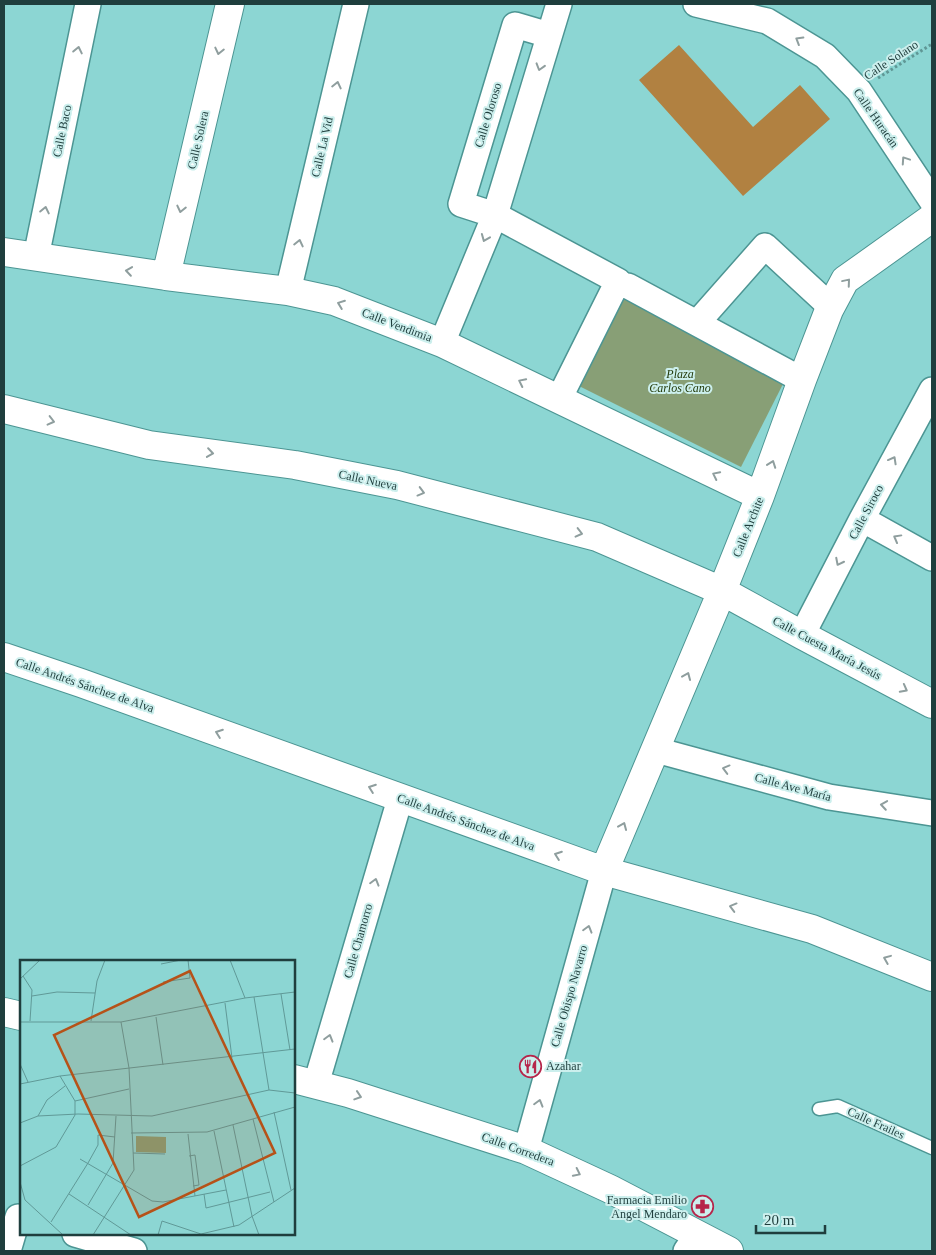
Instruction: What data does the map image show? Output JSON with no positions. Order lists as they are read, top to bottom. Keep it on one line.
{"streets":{"street":["Calle Oloroso","Calle Huracán","Calle Baco","Calle Solera","Calle La Vid","Calle Vendimia","Calle Nueva","Calle Siroco","Calle Archite","Calle Cuesta María Jesús","Calle Andrés Sánchez de Alva","Calle Ave María","Calle Chamorro","Calle Obispo Navarro","Calle Corredera"],"lane":["Calle Frailes"],"path":["Calle Solano"]},"crossings":[["Calle Solano","Calle Huracán"],["Calle Baco","Calle Vendimia"],["Calle Solera","Calle Vendimia"],["Calle La Vid","Calle Vendimia"],["Calle Vendimia","Calle Archite"],["Calle Nueva","Calle Archite"],["Calle Nueva","Calle Cuesta María Jesús"],["Calle Siroco","Calle Cuesta María Jesús"],["Calle Archite","Calle Cuesta María Jesús"],["Calle Archite","Calle Andrés Sánchez de Alva"],["Calle Archite","Calle Ave María"],["Calle Archite","Calle Obispo Navarro"],["Calle Andrés Sánchez de Alva","Calle Chamorro"],["Calle Andrés Sánchez de Alva","Calle Obispo Navarro"],["Calle Chamorro","Calle Corredera"],["Calle Obispo Navarro","Calle Corredera"]],"one_way":["Calle Huracán","Calle Baco","Calle Solera","Calle Nueva","Calle Archite","Calle Andrés Sánchez de Alva","Calle Ave María","Calle Chamorro","Calle Obispo Navarro","Calle Corredera"],"parks":["Plaza Carlos Cano"],"places":{"restaurant":["Azahar"],"pharmacy":["Farmacia Emilio Angel Mendaro"]},"scale_bar":"20 m"}
